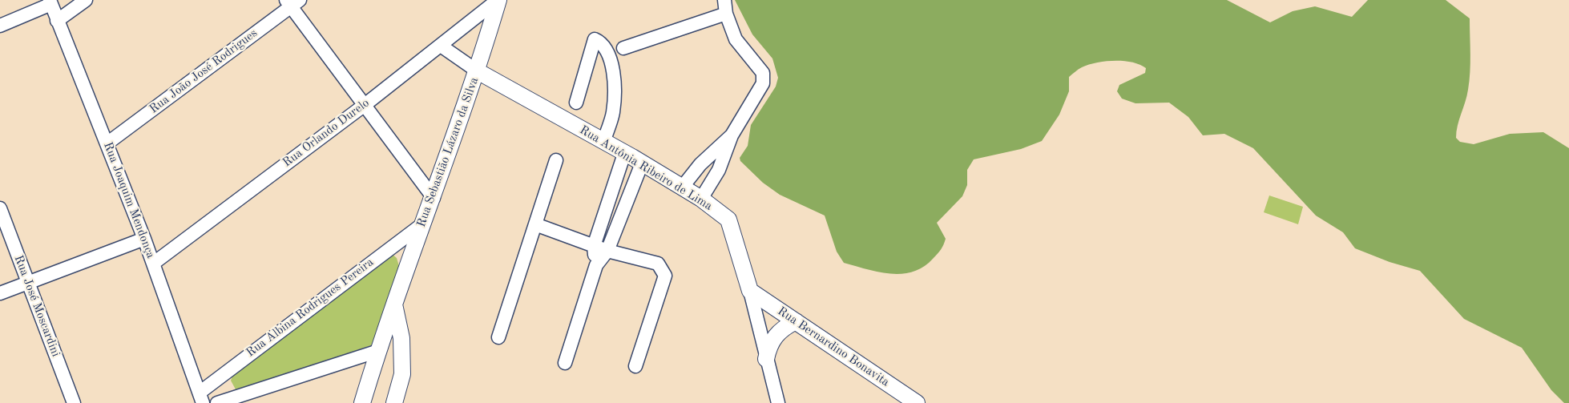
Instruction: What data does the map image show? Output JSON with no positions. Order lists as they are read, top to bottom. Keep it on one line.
{"streets":{"street":["Rua João José Rodrigues","Rua Orlando Durelo","Rua Sebastião Lázaro da Silva","Rua Antônia Ribeiro de Lima","Rua Joaquim Mendonça","Rua José Moscardini","Rua Albina Rodrigues Pereira","Rua Bernardino Bonavita"]},"crossings":[["Rua João José Rodrigues","Rua Joaquim Mendonça"],["Rua Orlando Durelo","Rua Sebastião Lázaro da Silva"],["Rua Orlando Durelo","Rua Antônia Ribeiro de Lima"],["Rua Orlando Durelo","Rua Joaquim Mendonça"],["Rua Sebastião Lázaro da Silva","Rua Antônia Ribeiro de Lima"],["Rua Sebastião Lázaro da Silva","Rua Albina Rodrigues Pereira"],["Rua Antônia Ribeiro de Lima","Rua Bernardino Bonavita"],["Rua Joaquim Mendonça","Rua Albina Rodrigues Pereira"]]}
